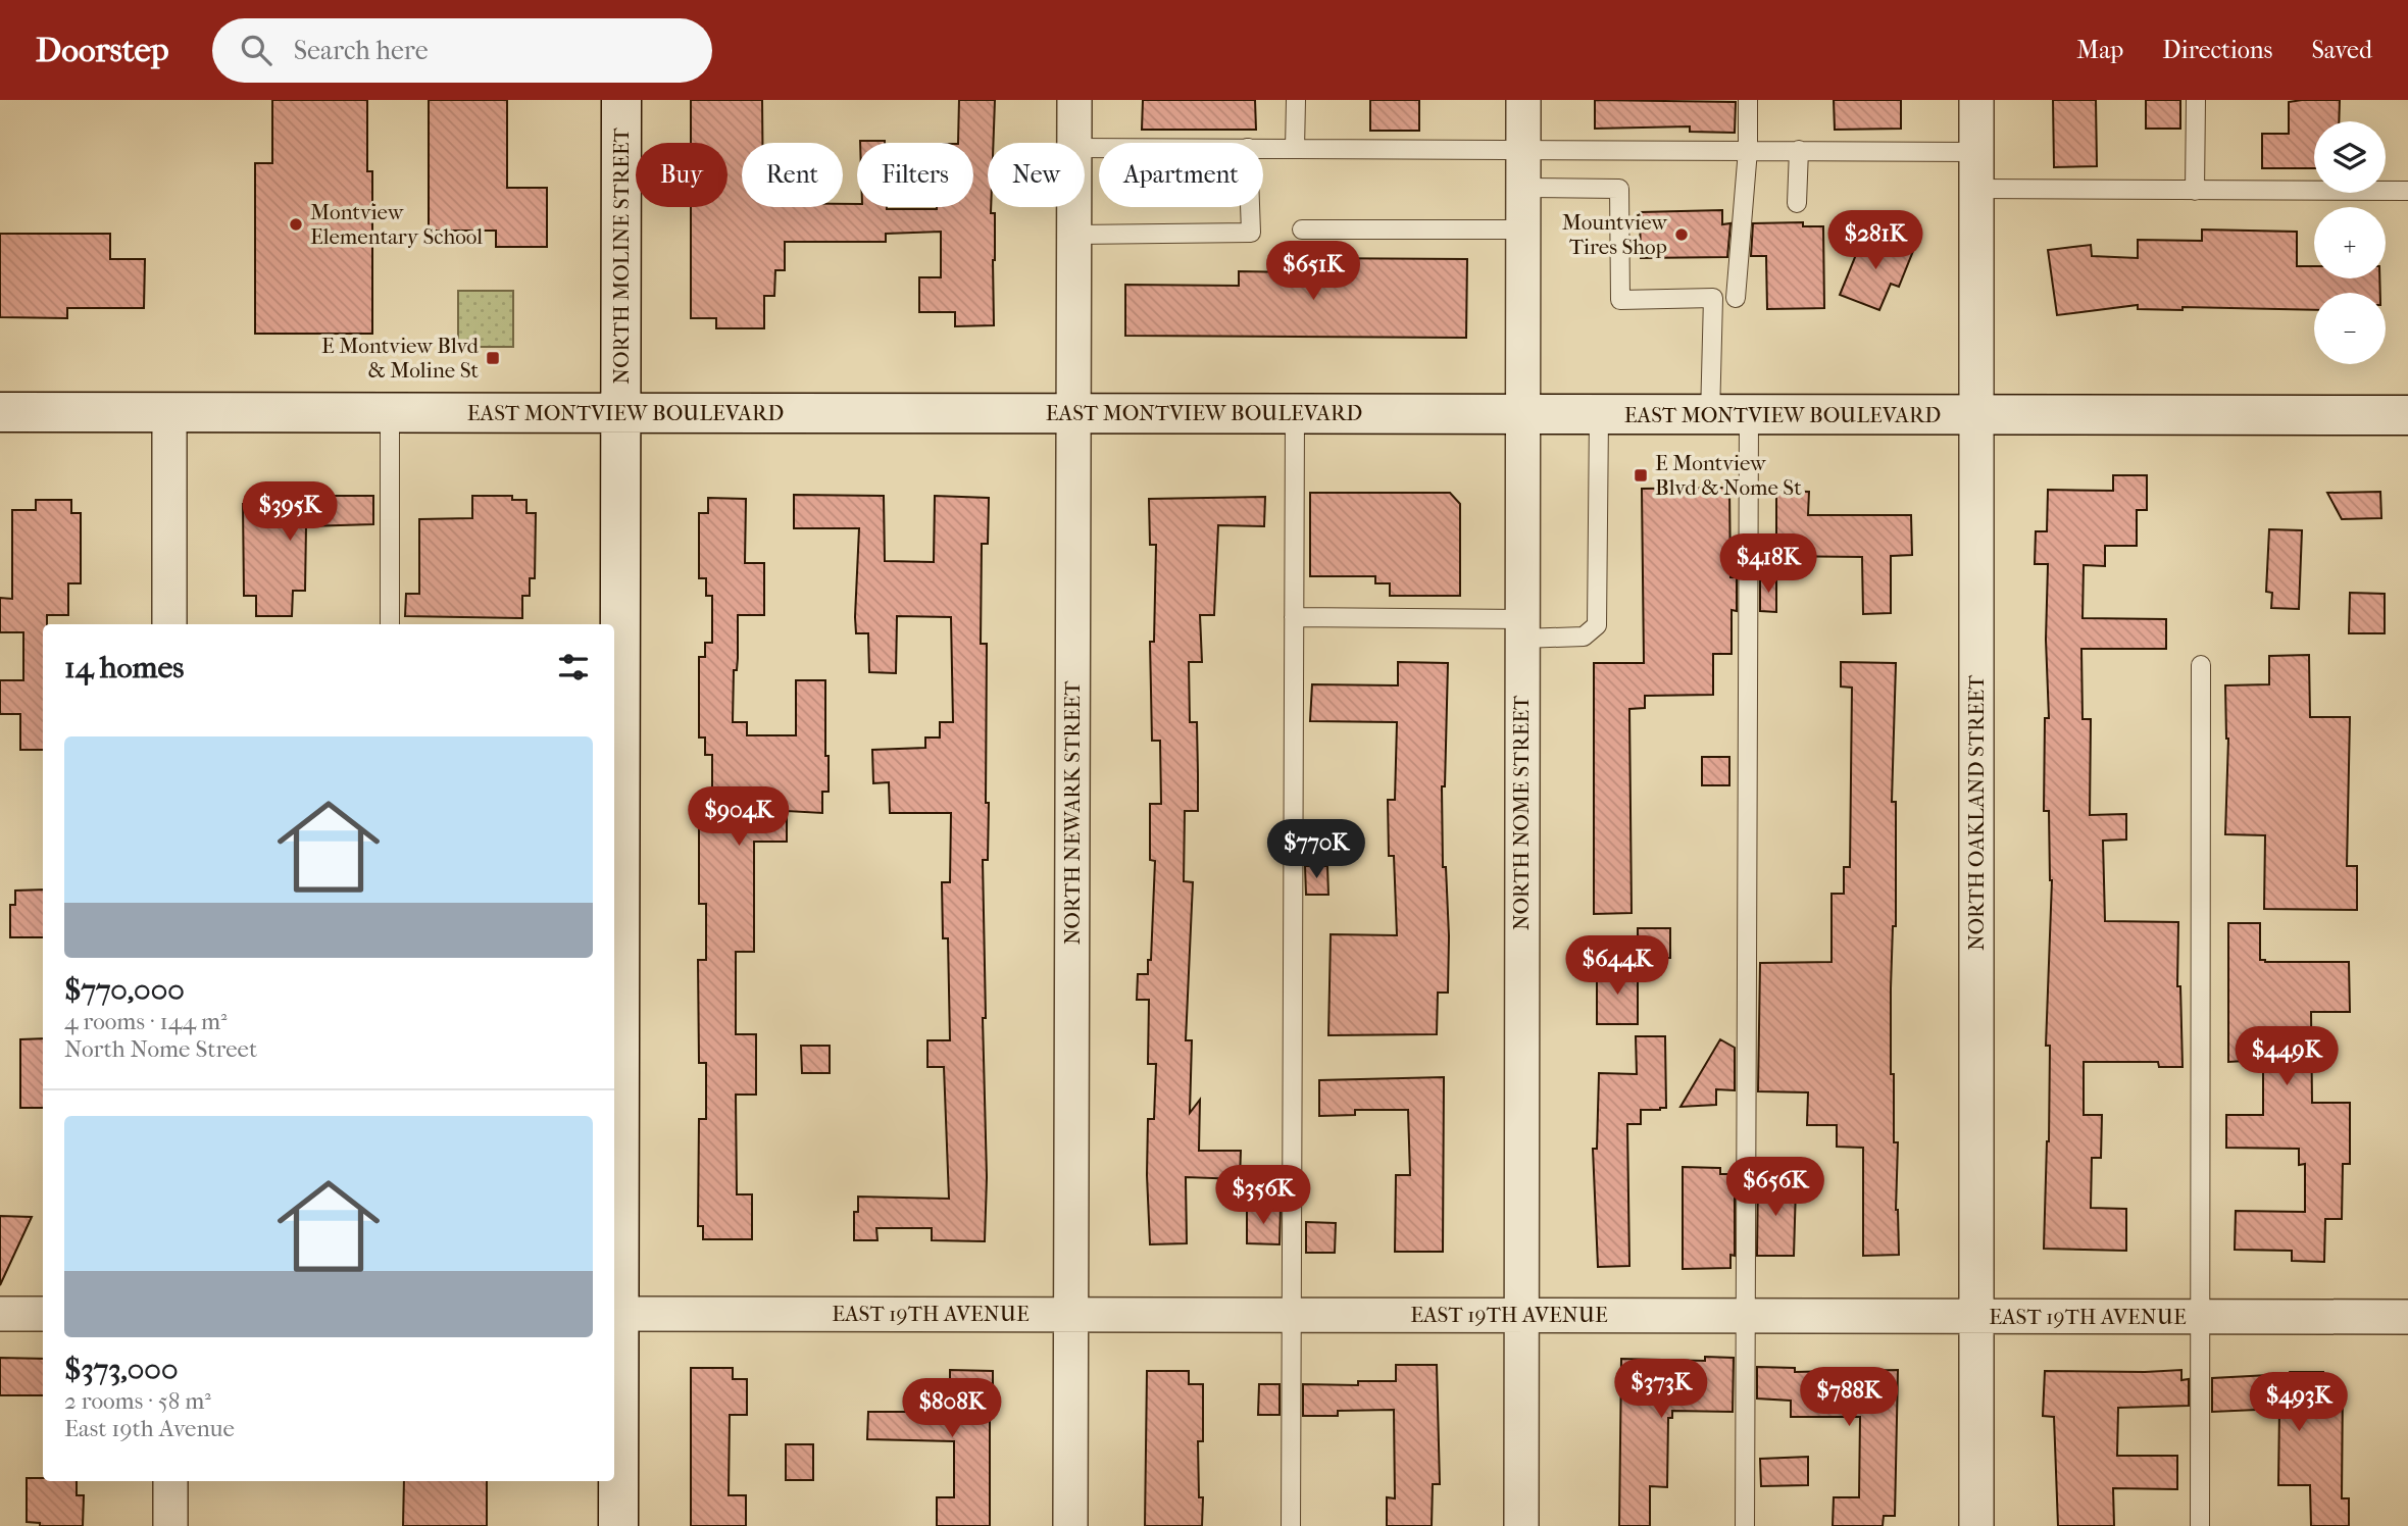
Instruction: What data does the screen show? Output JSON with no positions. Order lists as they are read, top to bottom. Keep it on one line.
{"streets":{"main road":["NORTH MOLINE STREET","EAST MONTVIEW BOULEVARD"],"street":["NORTH NEWARK STREET","NORTH NOME STREET","NORTH OAKLAND STREET","EAST 19TH AVENUE"]},"crossings":[["NORTH MOLINE STREET","EAST MONTVIEW BOULEVARD"],["NORTH MOLINE STREET","EAST 19TH AVENUE"],["EAST MONTVIEW BOULEVARD","NORTH NEWARK STREET"],["EAST MONTVIEW BOULEVARD","NORTH NOME STREET"],["EAST MONTVIEW BOULEVARD","NORTH OAKLAND STREET"],["NORTH NEWARK STREET","EAST 19TH AVENUE"],["NORTH NOME STREET","EAST 19TH AVENUE"],["NORTH OAKLAND STREET","EAST 19TH AVENUE"]],"places":{"other":["Montview Elementary School","Mountview Tires Shop"],"transit":["E Montview Blvd & Moline St","E Montview Blvd & Nome St"]},"page":{"header":"Doorstep","search":"Search here","nav":["Map","Directions","Saved"],"map_buttons":["+","−"],"chip":["Buy","Rent","Filters","New","Apartment"],"price":["$281K","$651K","$395K","$418K","$904K","$770K","$644K","$449K","$656K","$356K","$373K","$788K","$493K","$808K"],"heading":"14 homes","list":[{"name":"$770,000","note":"4 rooms · 144 m² · North Nome Street"},{"name":"$373,000","note":"2 rooms · 58 m² · East 19th Avenue"}]}}
